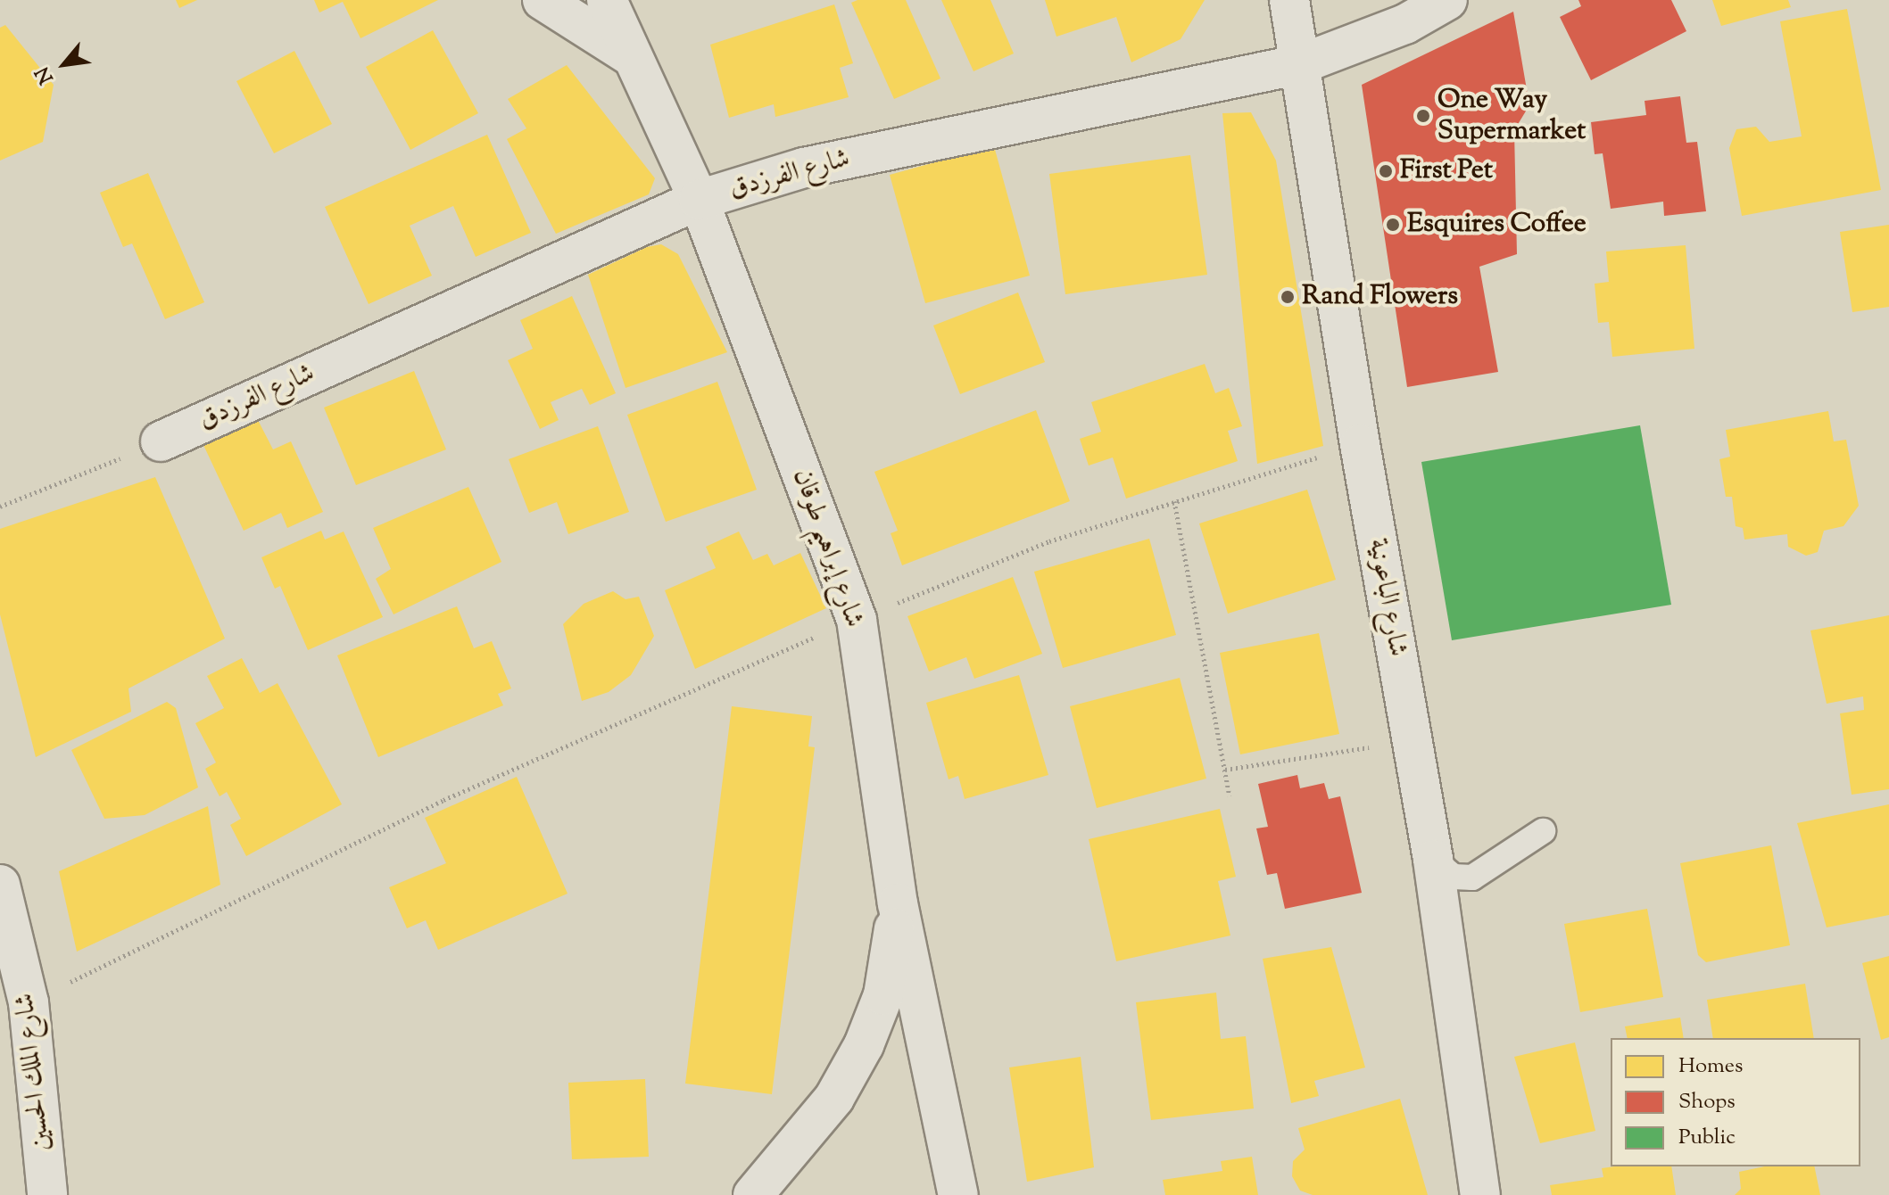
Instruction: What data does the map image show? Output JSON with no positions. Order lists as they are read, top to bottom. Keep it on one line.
{"streets":{"street":["شارع الفرزدق","شارع إبراهيم طوقان","شارع الباعونية","شارع الملك الحسين"]},"crossings":[["شارع الفرزدق","شارع إبراهيم طوقان"],["شارع الفرزدق","شارع الباعونية"]],"places":["One Way Supermarket","First Pet","Esquires Coffee","Rand Flowers"],"legend":["Homes","Shops","Public"],"north":"bottom left"}
